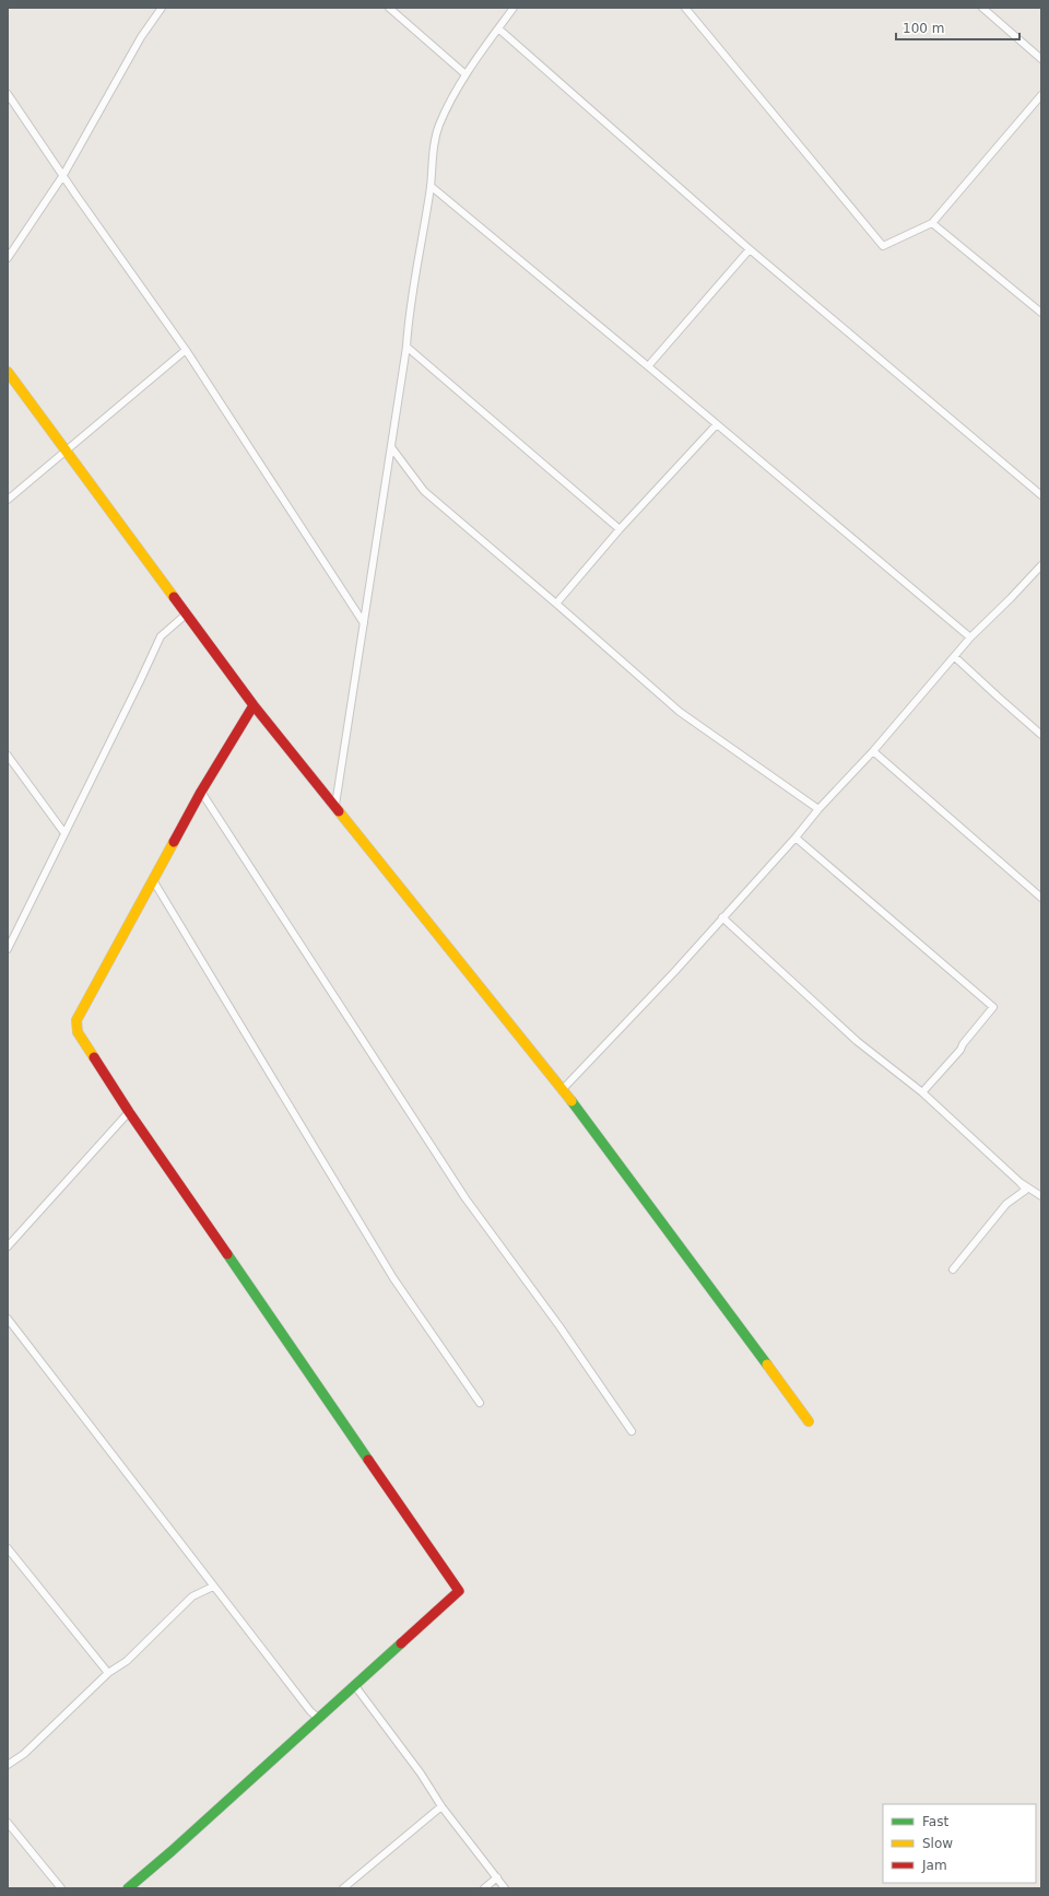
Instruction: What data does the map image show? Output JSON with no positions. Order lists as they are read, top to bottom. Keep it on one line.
{"legend":["Fast","Slow","Jam"],"scale_bar":"100 m"}
